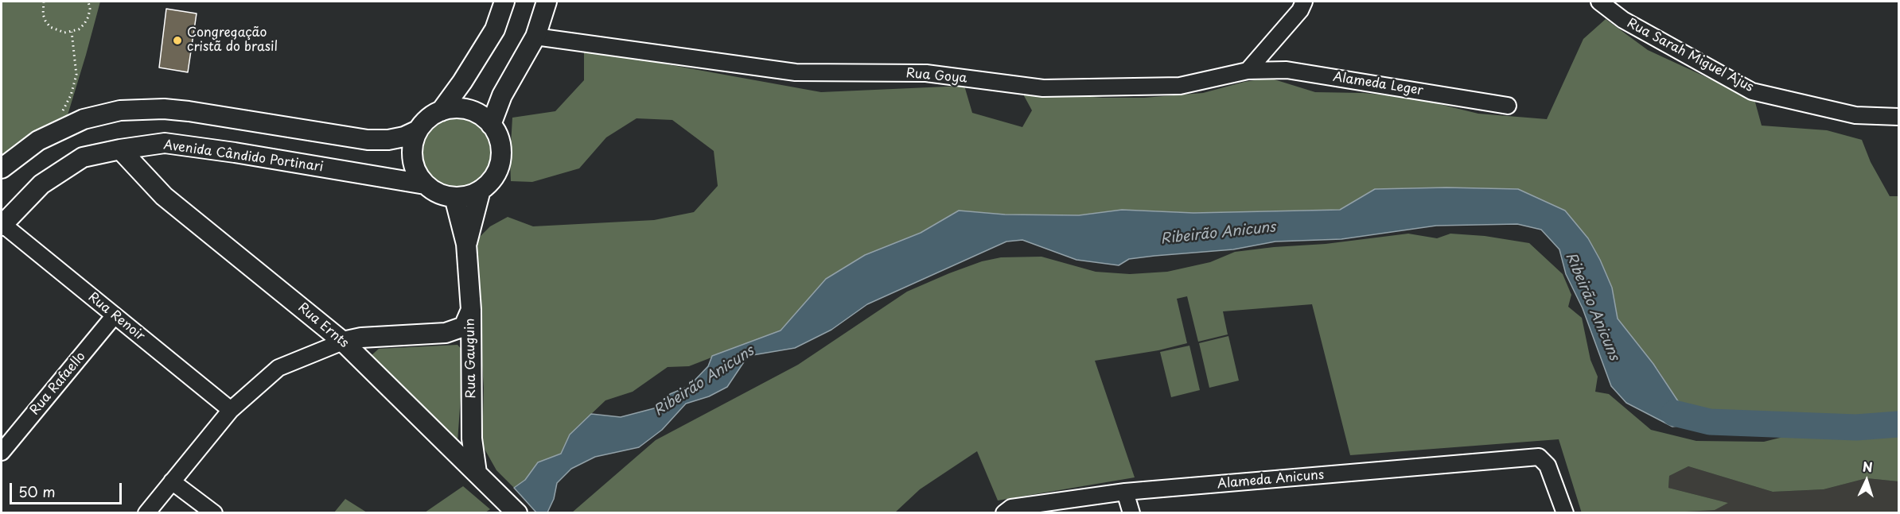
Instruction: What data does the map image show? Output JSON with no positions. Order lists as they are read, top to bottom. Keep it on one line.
{"streets":{"street":["Rua Sarah Miguel Ajus","Rua Goya","Alameda Leger","Avenida Cândido Portinari","Rua Renoir","Rua Ernts","Rua Gauguin","Rua Rafaello","Alameda Anicuns"]},"crossings":[["Rua Goya","Alameda Leger"],["Avenida Cândido Portinari","Rua Renoir"],["Avenida Cândido Portinari","Rua Ernts"],["Avenida Cândido Portinari","Rua Gauguin"],["Rua Renoir","Rua Rafaello"],["Rua Ernts","Rua Gauguin"]],"water":["Ribeirão Anicuns"],"places":["Congregação cristã do brasil"],"scale_bar":"50 m","north":"top"}
